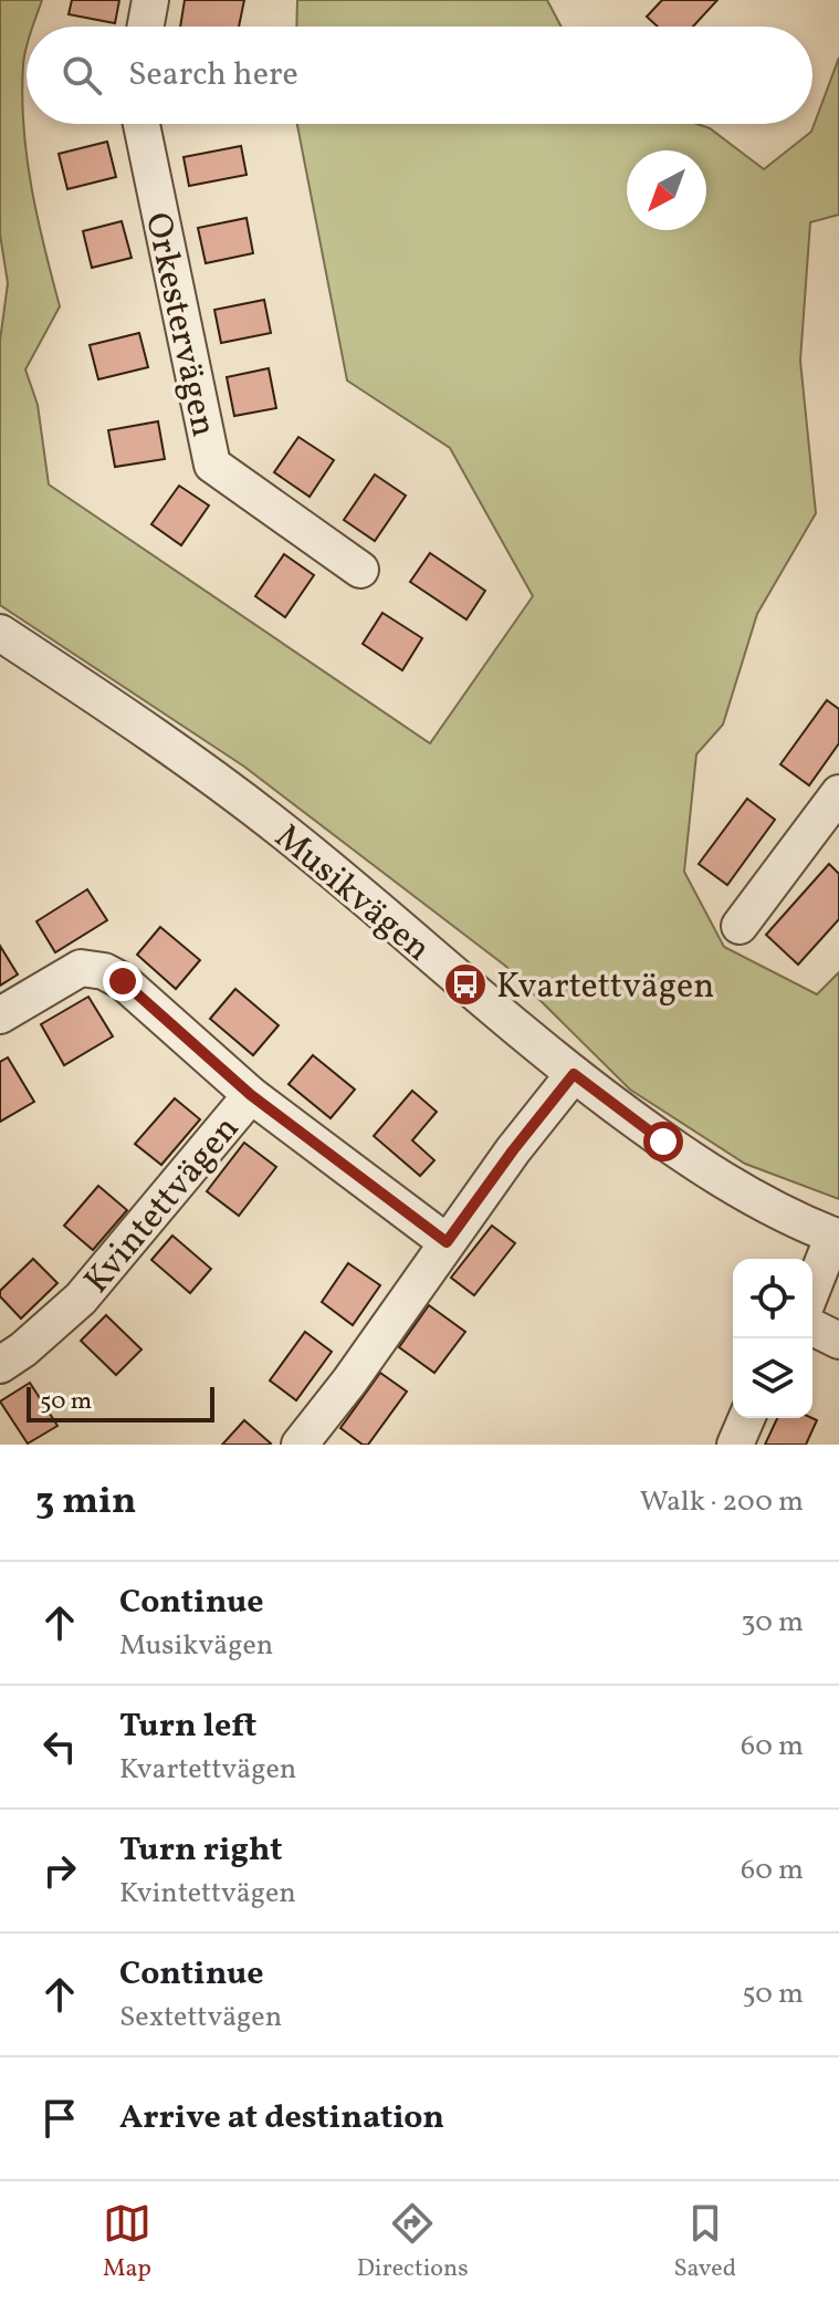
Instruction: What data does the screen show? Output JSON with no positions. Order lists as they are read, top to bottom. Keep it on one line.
{"streets":{"street":["Orkestervägen","Musikvägen","Kvintettvägen"]},"places":{"bus stop":["Kvartettvägen"]},"scale_bar":"50 m","north":"bottom left","page":{"search":"Search here","scale":"50 m","heading":["3 min","Walk · 200 m"],"list":[["Continue","Musikvägen","30 m"],["Turn left","Kvartettvägen","60 m"],["Turn right","Kvintettvägen","60 m"],["Continue","Sextettvägen","50 m"],"Arrive at destination"],"nav":["Map","Directions","Saved"]}}
